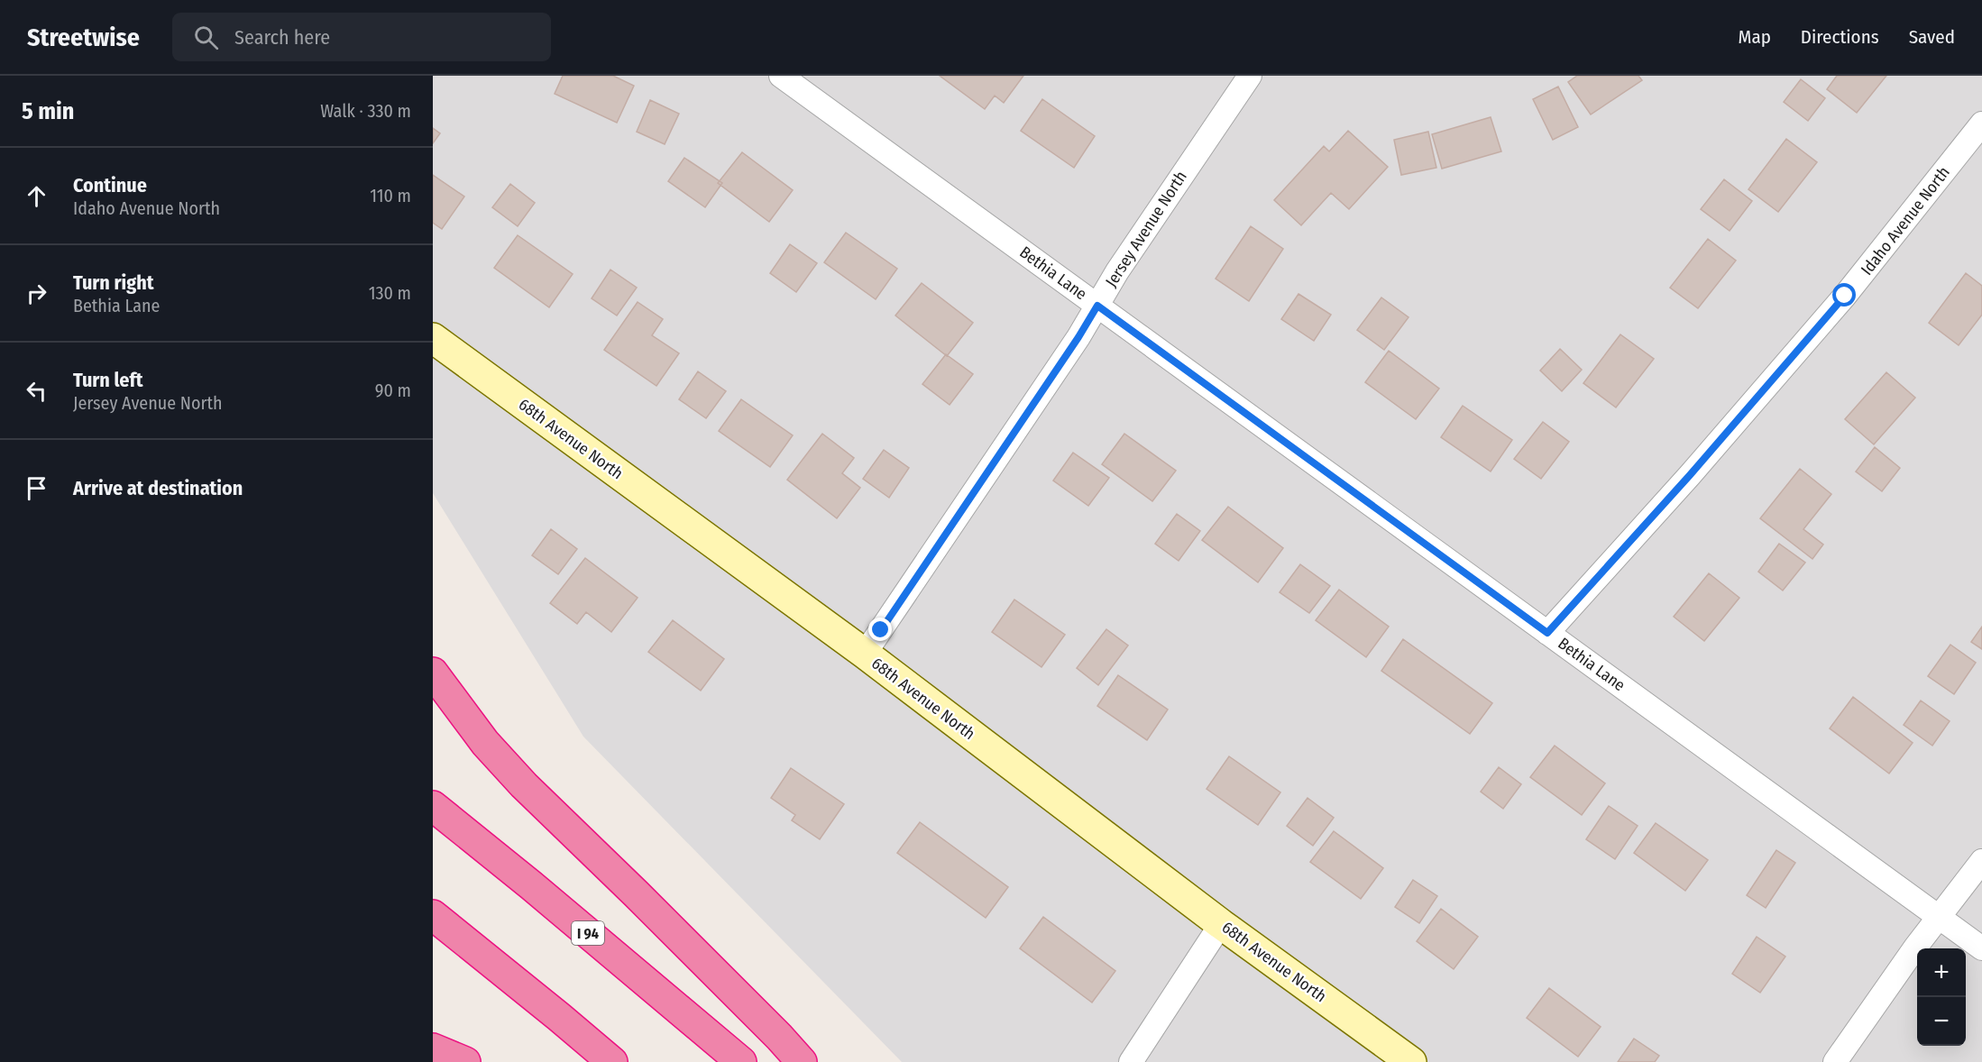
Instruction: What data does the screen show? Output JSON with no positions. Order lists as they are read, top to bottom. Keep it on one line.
{"streets":{"highway":["I 94"],"street":["Idaho Avenue North","Jersey Avenue North","Bethia Lane","68th Avenue North"]},"crossings":[["Idaho Avenue North","Bethia Lane"],["Jersey Avenue North","Bethia Lane"],["Jersey Avenue North","68th Avenue North"]],"page":{"header":"Streetwise","search":"Search here","nav":["Map","Directions","Saved"],"heading":["5 min","Walk · 330 m"],"list":[["Continue","Idaho Avenue North","110 m"],["Turn right","Bethia Lane","130 m"],["Turn left","Jersey Avenue North","90 m"],"Arrive at destination"],"map_buttons":["+","−"]}}
